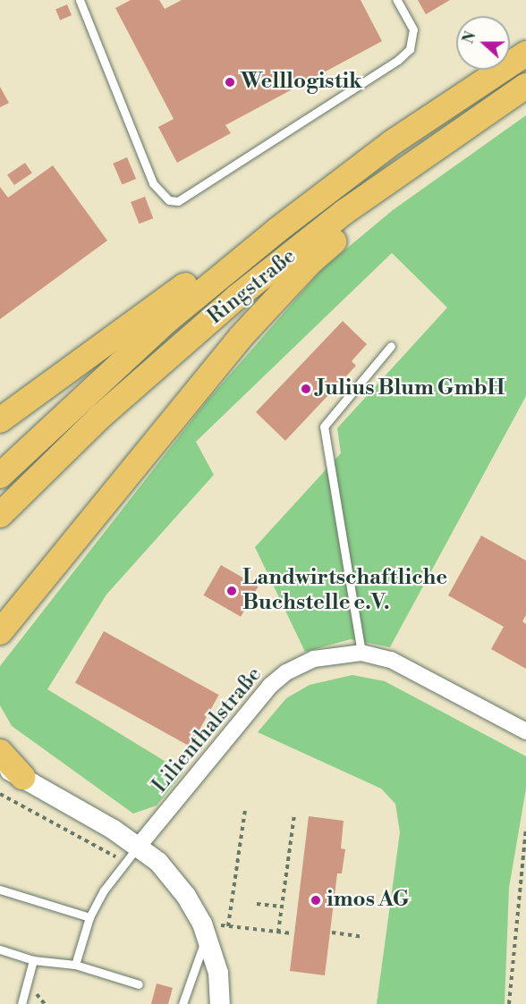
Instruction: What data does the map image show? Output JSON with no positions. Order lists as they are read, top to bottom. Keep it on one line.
{"streets":{"highway":["Ringstraße"],"street":["Lilienthalstraße"]},"places":["Welllogistik","Julius Blum GmbH","Landwirtschaftliche Buchstelle e.V.","imos AG"],"north":"left"}
